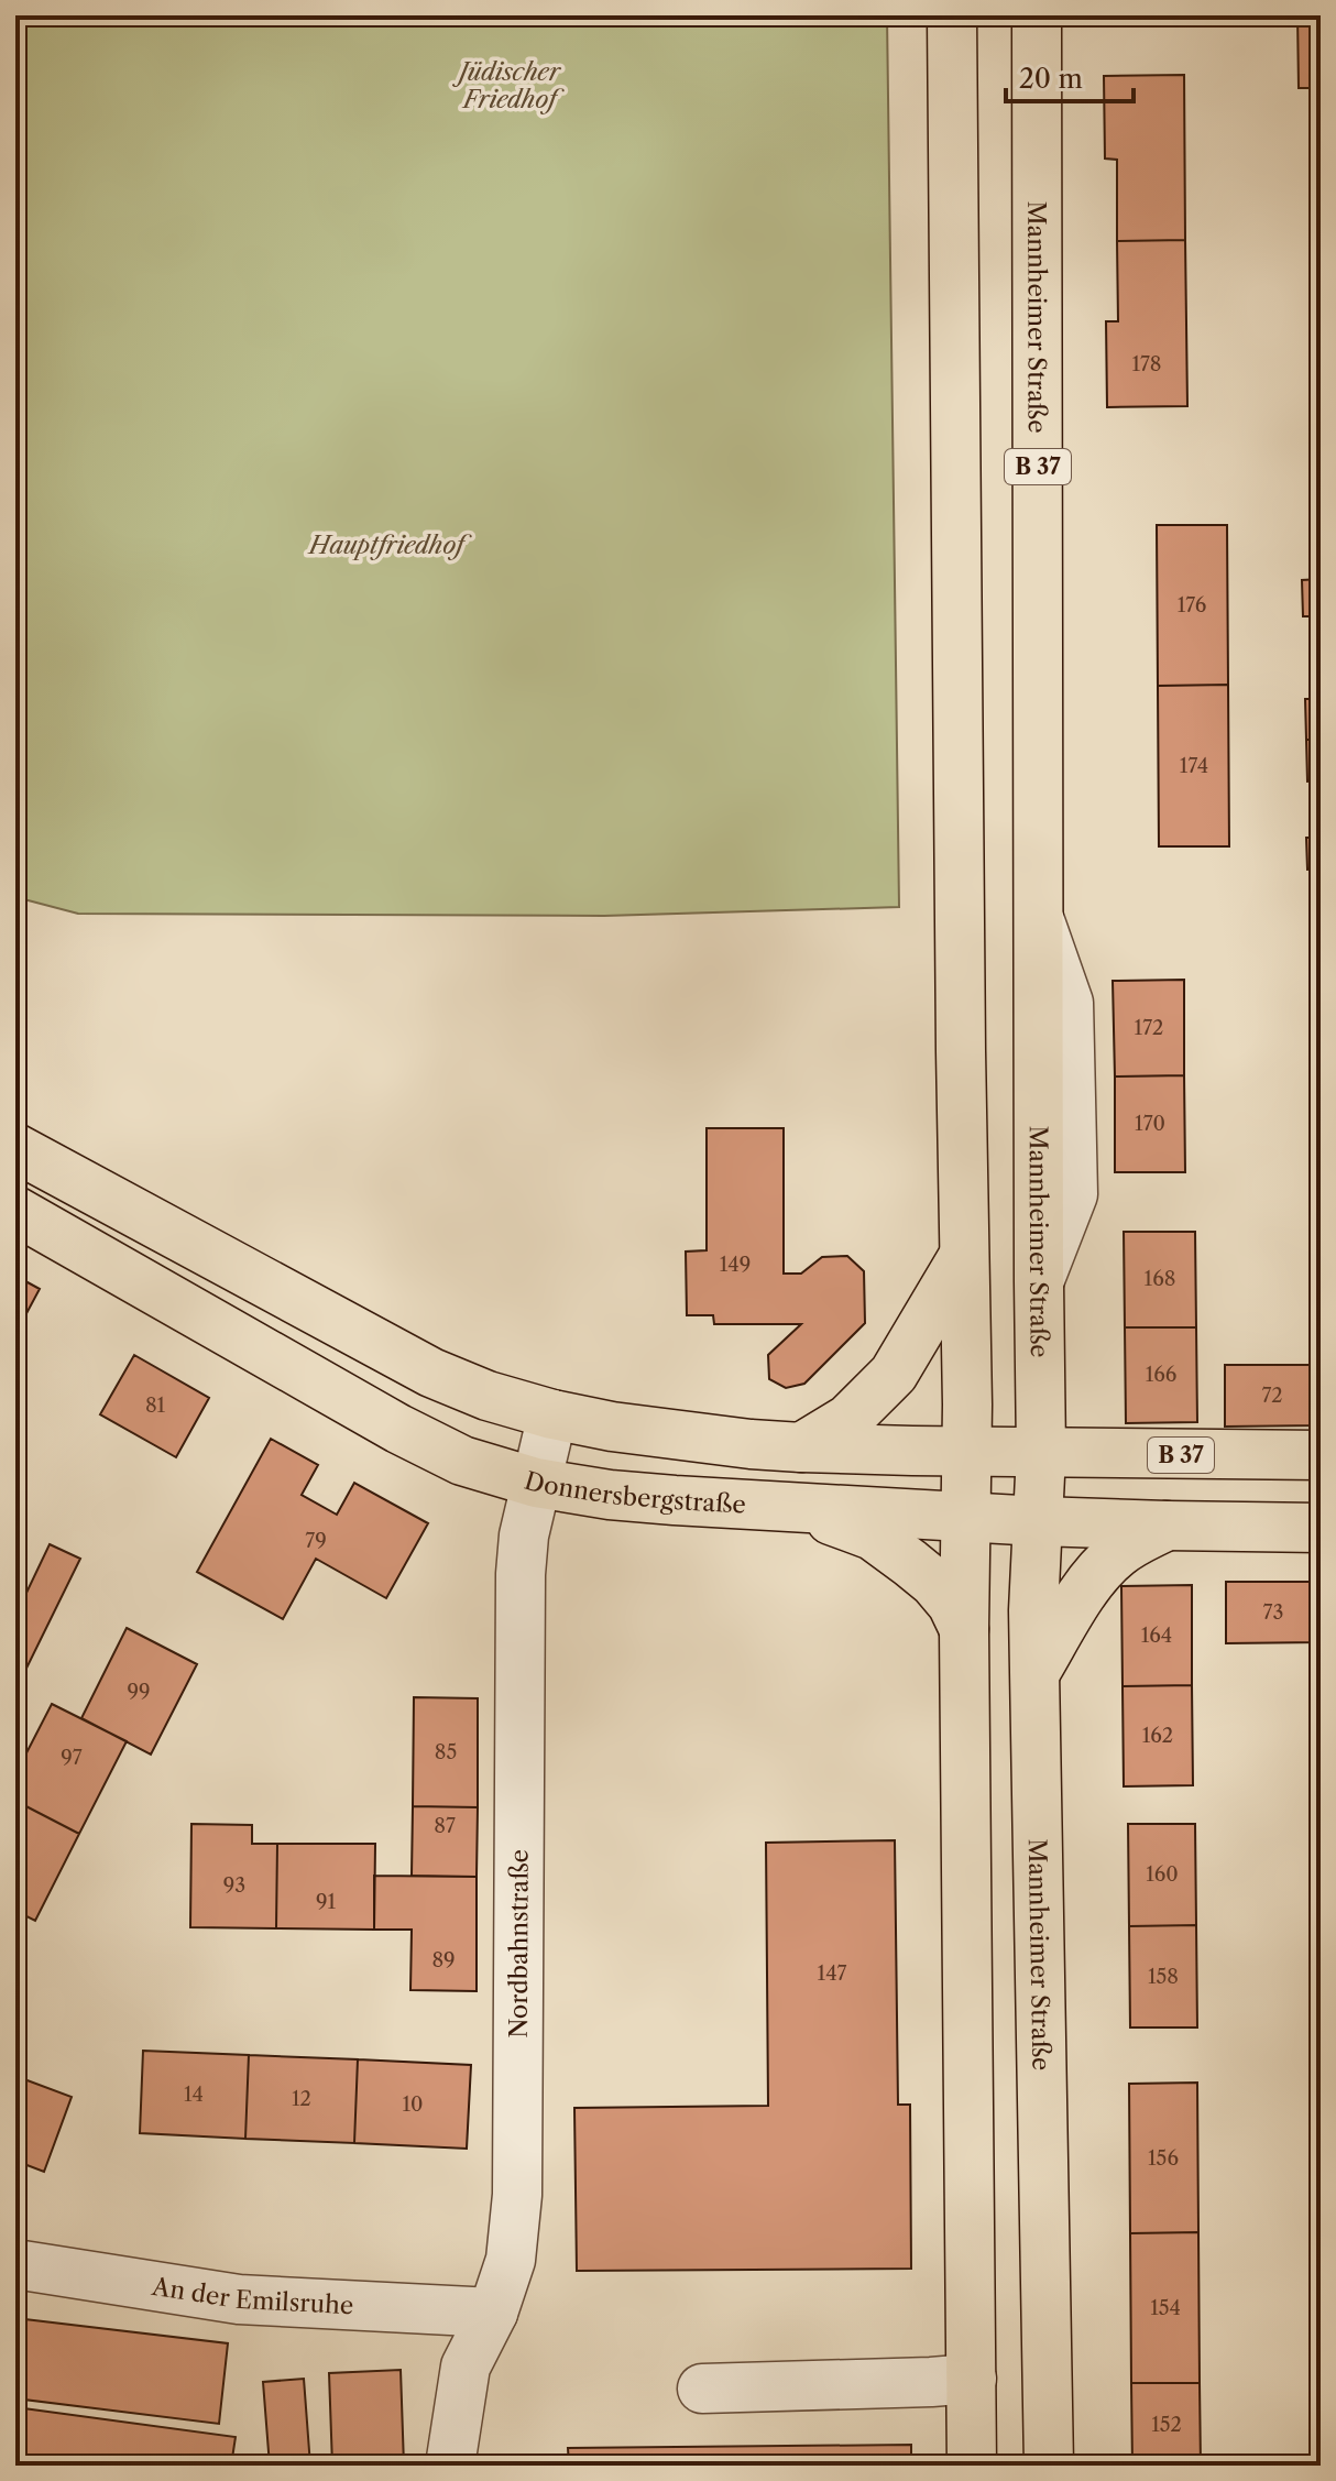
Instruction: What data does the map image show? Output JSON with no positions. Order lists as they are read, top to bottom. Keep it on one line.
{"streets":{"main road":["Mannheimer Straße","B 37","Donnersbergstraße"],"street":["Nordbahnstraße","An der Emilsruhe"]},"crossings":[["Mannheimer Straße","B 37"],["Mannheimer Straße","Donnersbergstraße"],["Donnersbergstraße","Nordbahnstraße"],["Nordbahnstraße","An der Emilsruhe"]],"parks":["Jüdischer Friedhof","Hauptfriedhof"],"house_numbers":["178","176","174","172","170","149","168","166","72","81","79","73","164","99","162","85","97","87","160","93","91","89","147","158","14","12","10","156","154","152"],"scale_bar":"20 m"}
